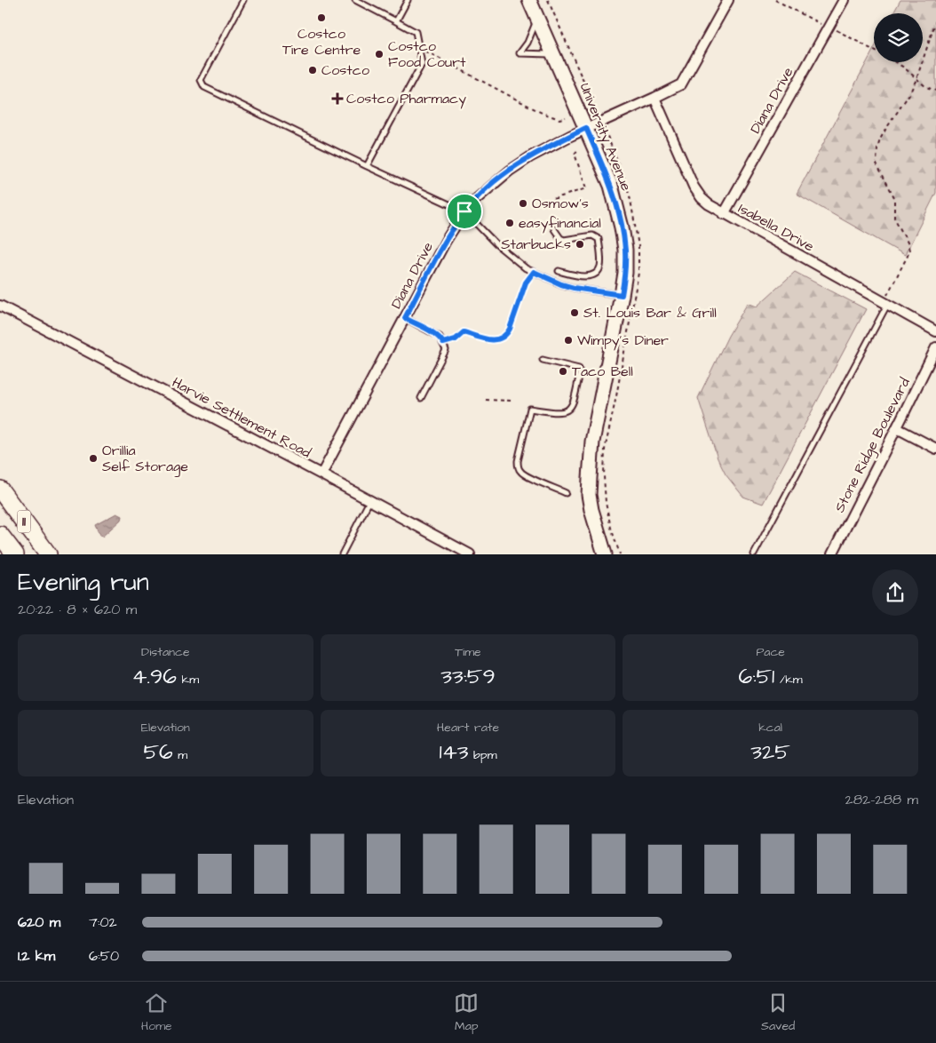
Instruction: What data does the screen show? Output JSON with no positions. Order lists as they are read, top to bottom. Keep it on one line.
{"streets":{"highway":["11"],"street":["Diana Drive","University Avenue","Isabella Drive","Harvie Settlement Road","Stone Ridge Boulevard"]},"crossings":[["Diana Drive","University Avenue"],["Diana Drive","Isabella Drive"],["Diana Drive","Harvie Settlement Road"]],"places":{"other":["Costco Tire Centre","Costco Food Court","Costco","Osmow's","easyfinancial","Starbucks","St. Louis Bar & Grill","Wimpy's Diner","Taco Bell","Orillia Self Storage"],"health":["Costco Pharmacy"]},"page":{"heading":["Evening run","20:22 · 8 × 620 m"],"stats":[["Distance","4.96 km"],["Time","33:59"],["Pace","6:51 /km"],["Elevation","56 m"],["Heart rate","143 bpm"],["kcal","325"]],"chart":["Elevation","282–288 m"],"list":[{"name":"620 m","note":"7:02"},{"name":"1.2 km","note":"6:50"}],"tabs":["Home","Map","Saved"]}}
